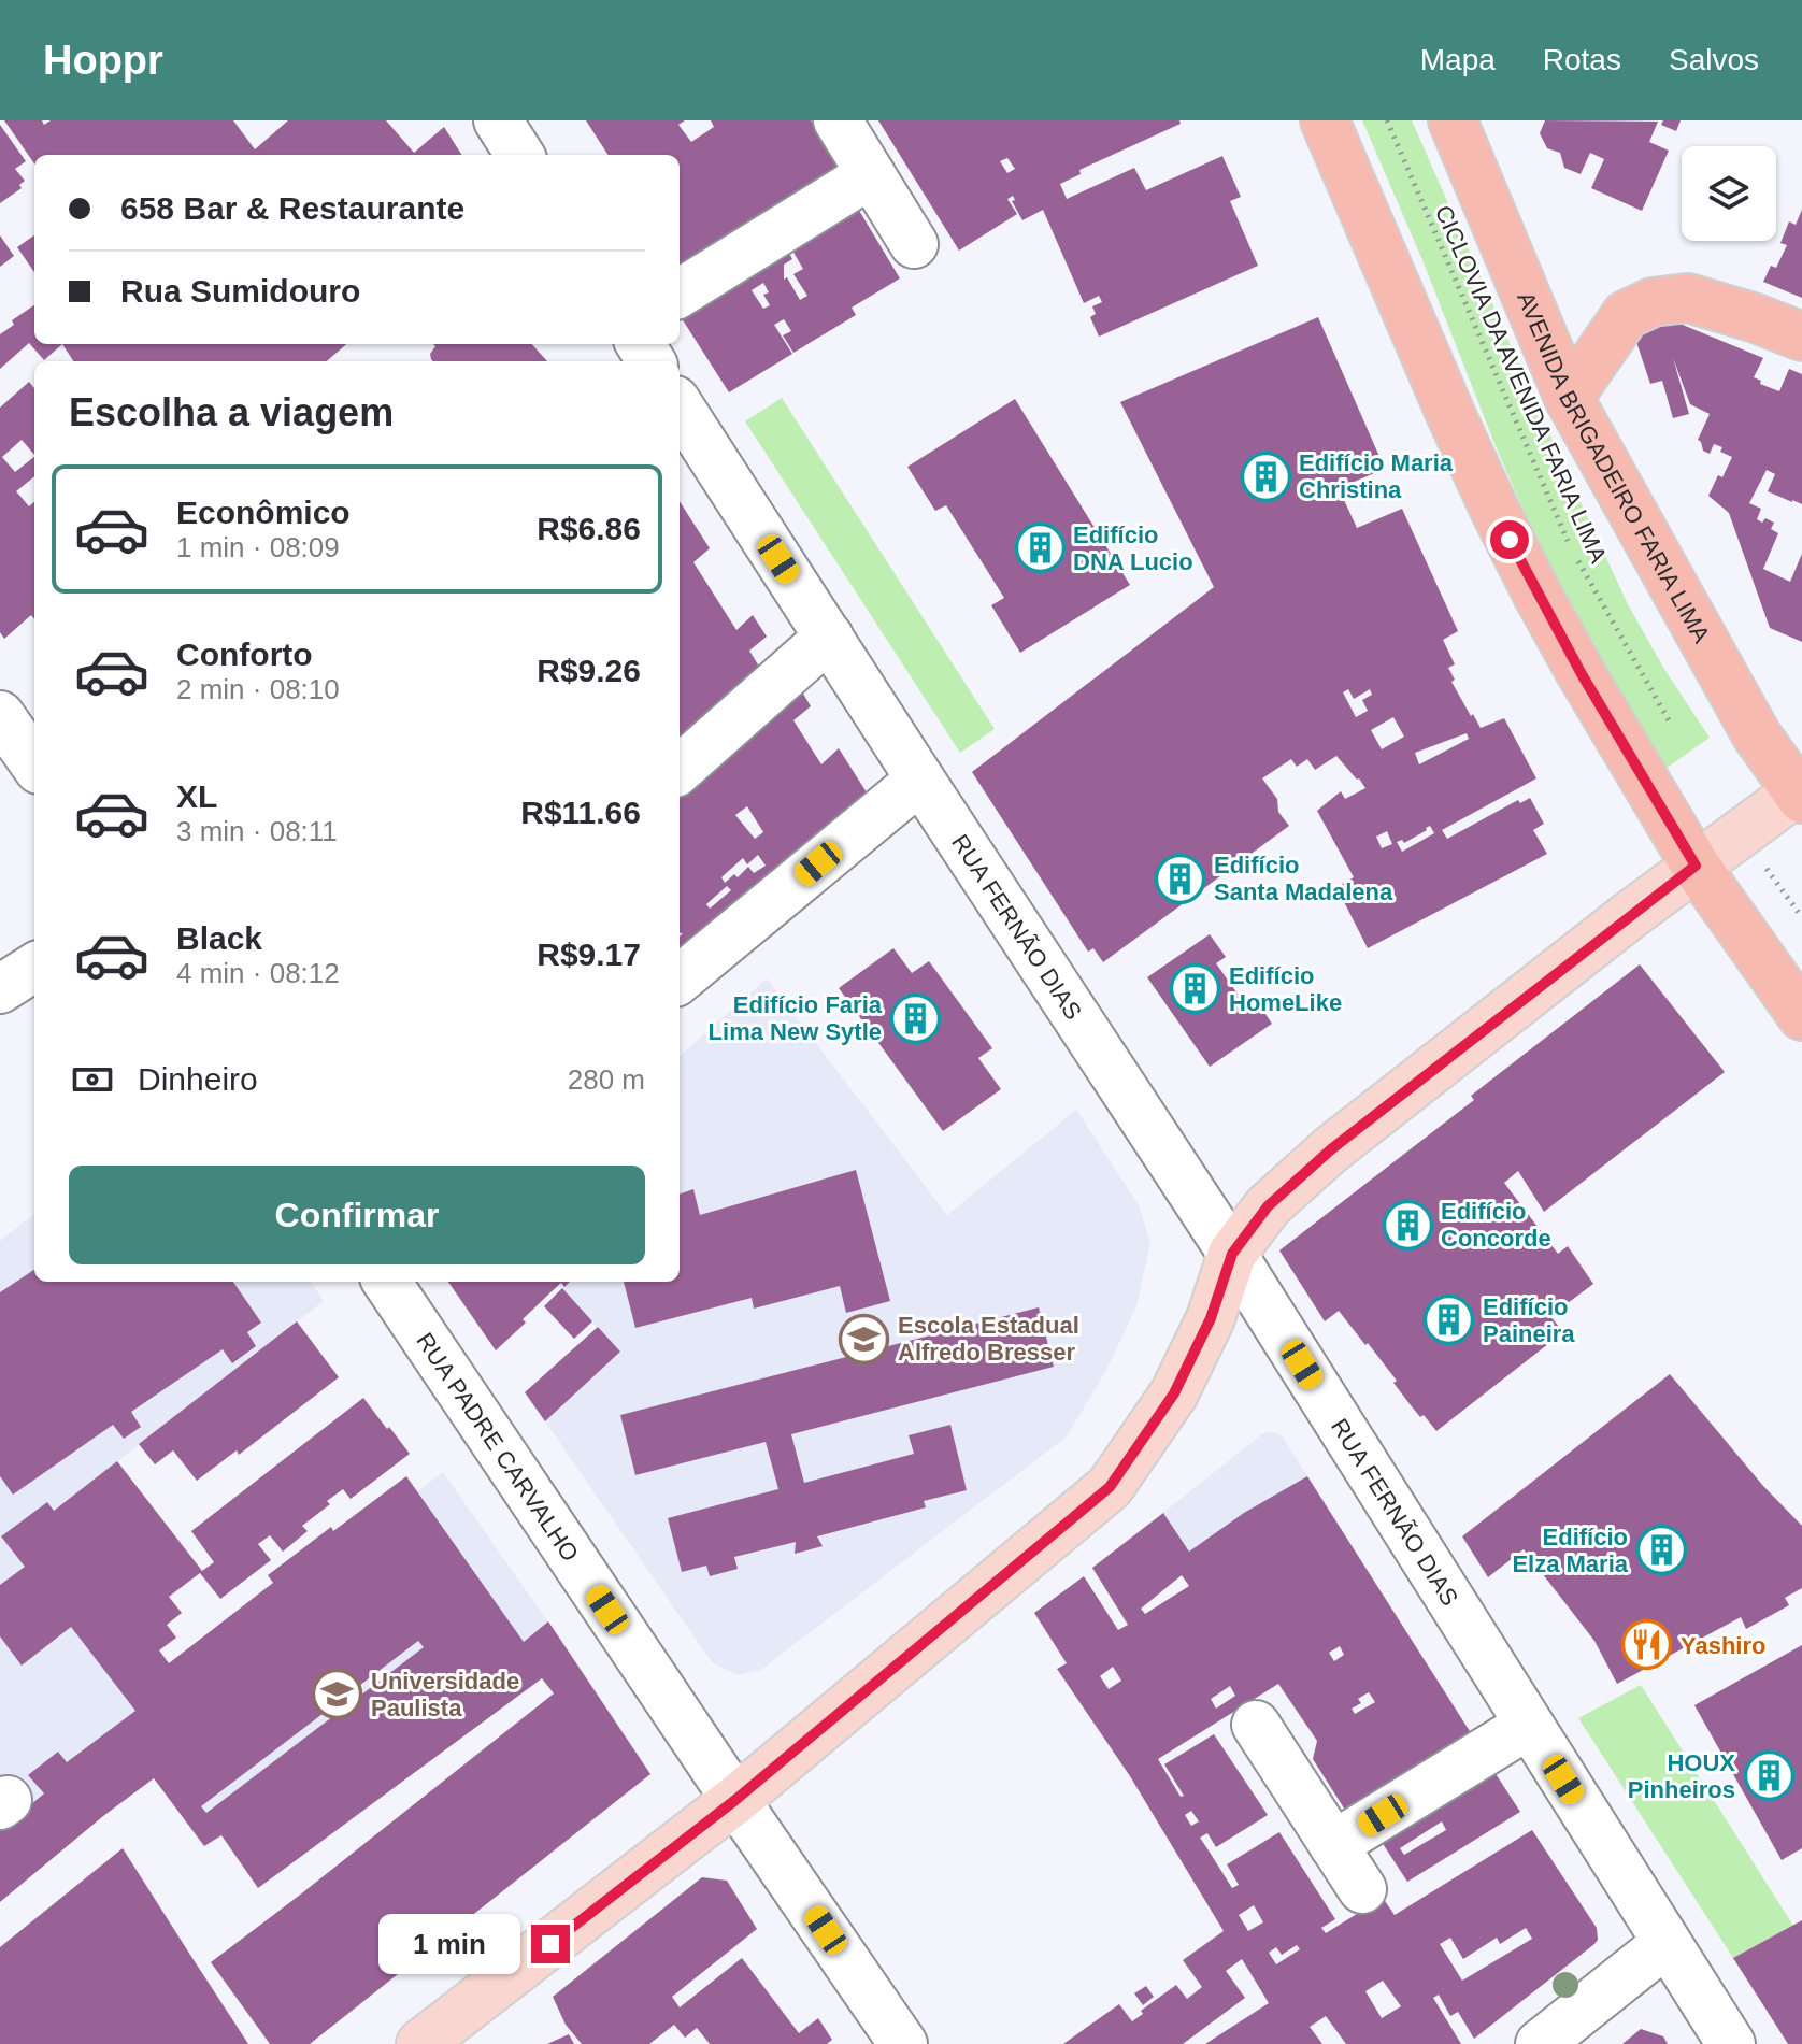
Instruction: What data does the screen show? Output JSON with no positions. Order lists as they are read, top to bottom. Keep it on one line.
{"streets":{"highway":["AVENIDA BRIGADEIRO FARIA LIMA"],"street":["RUA FERNÃO DIAS","RUA PADRE CARVALHO"],"path":["CICLOVIA DA AVENIDA FARIA LIMA"]},"places":{"building":["Edifício Maria Christina","Edifício DNA Lucio","Edifício Santa Madalena","Edifício HomeLike","Edifício Faria Lima New Sytle","Edifício Concorde","Edifício Paineira","Edifício Elza Maria","HOUX Pinheiros"],"school or university":["Escola Estadual Alfredo Bresser","Universidade Paulista"],"restaurant":["Yashiro"]},"page":{"header":"Hoppr","nav":["Mapa","Rotas","Salvos"],"banner":["658 Bar & Restaurante","Rua Sumidouro"],"heading":"Escolha a viagem","list":[{"name":"Econômico","note":"1 min · 08:09","value":"R$6.86"},{"name":"Conforto","note":"2 min · 08:10","value":"R$9.26"},{"name":"XL","note":"3 min · 08:11","value":"R$11.66"},{"name":"Black","note":"4 min · 08:12","value":"R$9.17"}],"pay":["Dinheiro","280 m"],"buttons":"Confirmar","bubble":"1 min"}}
